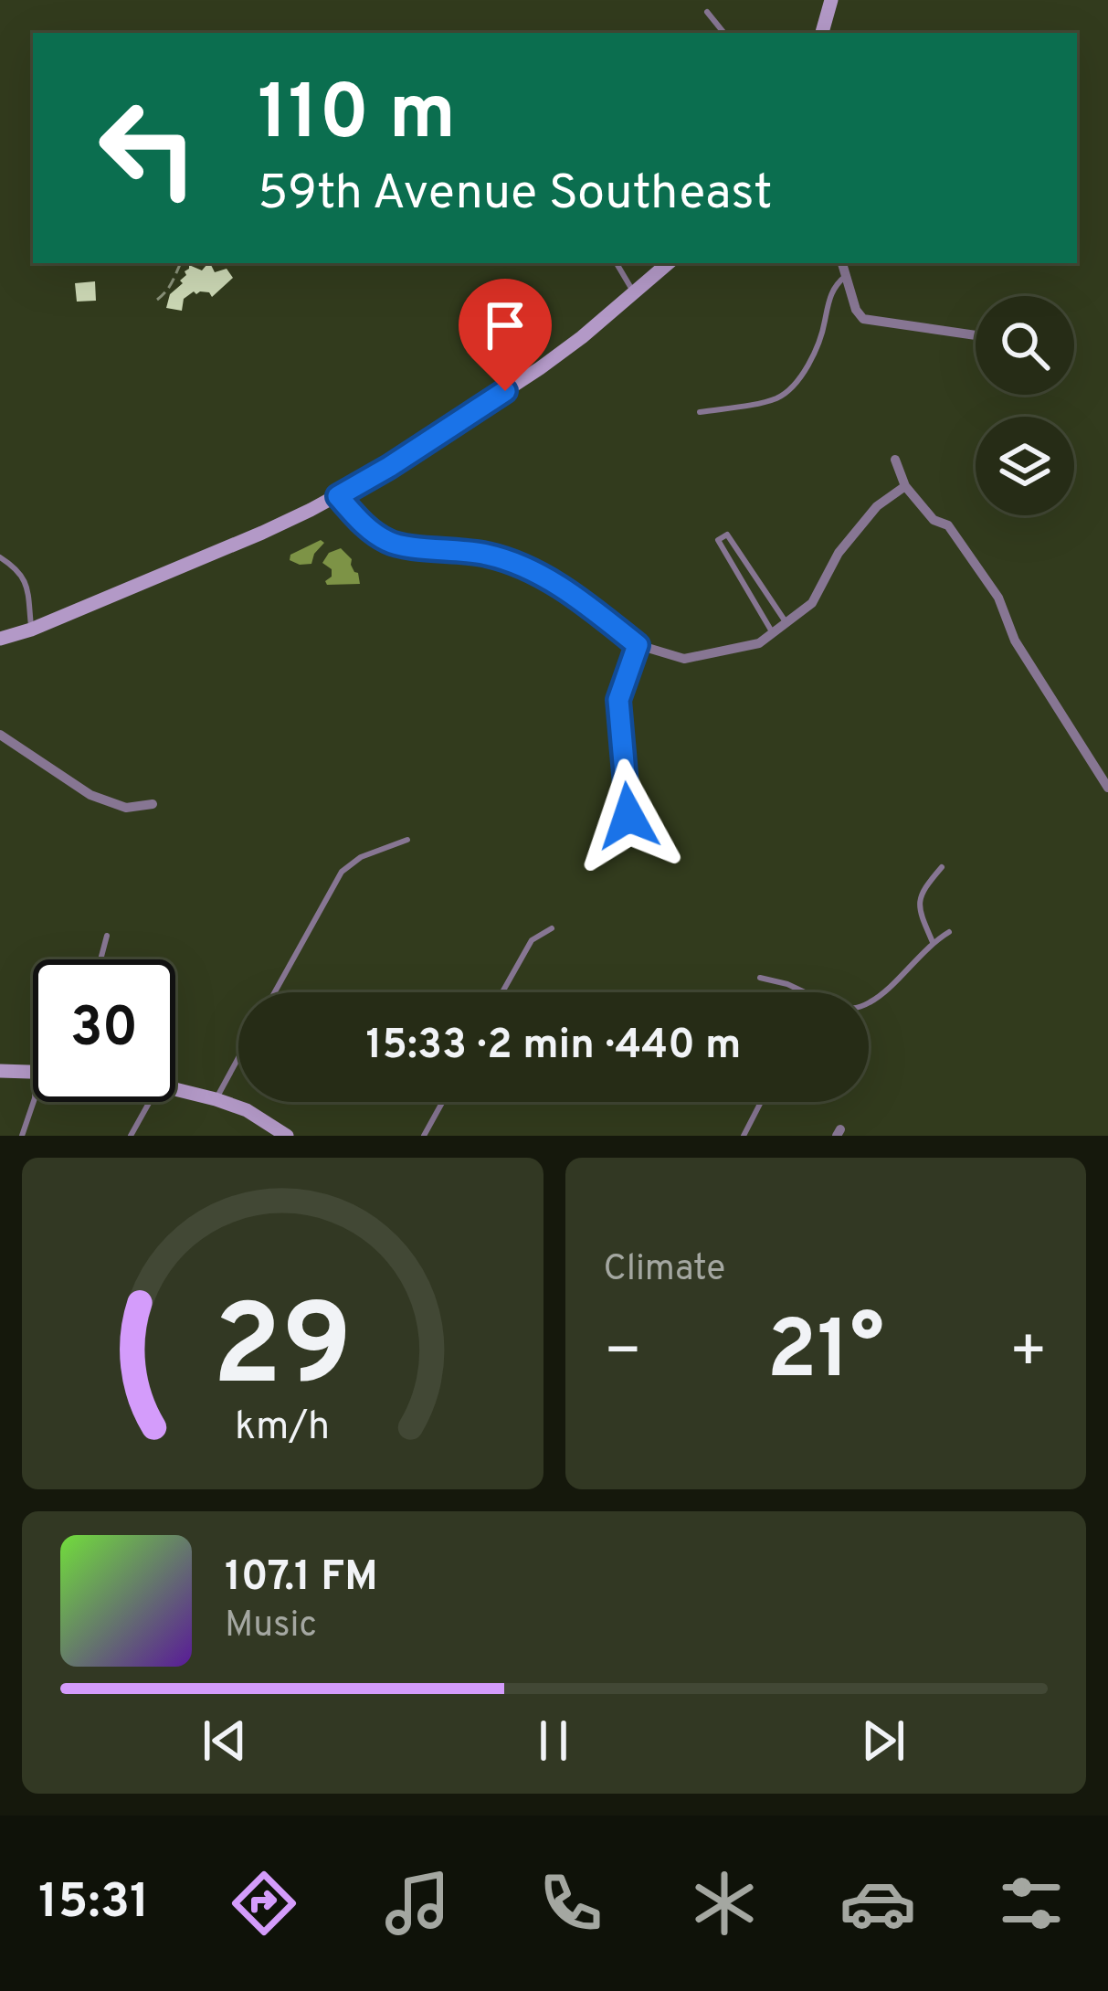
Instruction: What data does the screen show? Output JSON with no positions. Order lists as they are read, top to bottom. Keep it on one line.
{"page":{"turn":["110 m","59th Avenue Southeast"],"limit":"30","trip":"15:33 · 2 min · 440 m","tile":"Climate","heat":["−","21°","+"],"song":["107.1 FM","Music"],"tabs":"15:31","gauge":["29","km/h"]}}
